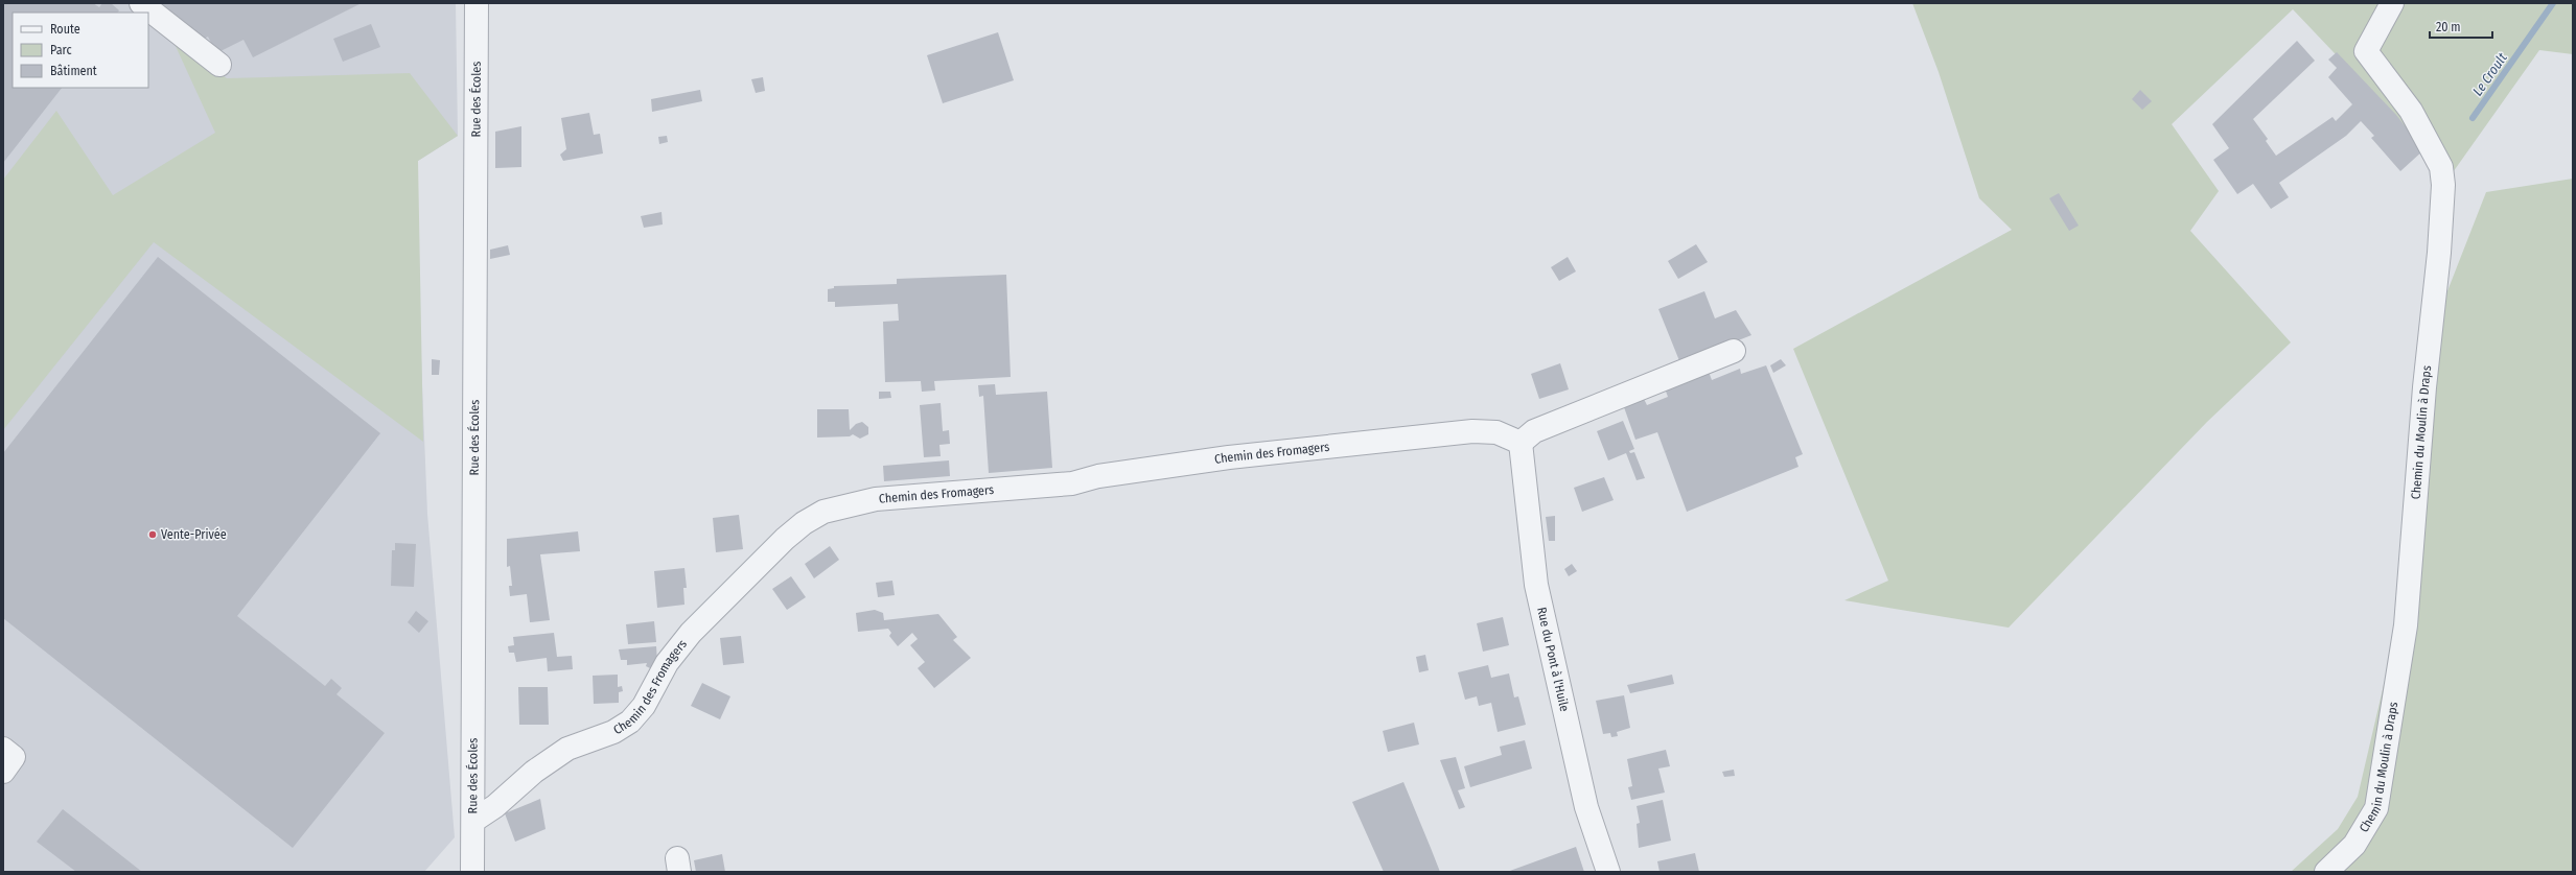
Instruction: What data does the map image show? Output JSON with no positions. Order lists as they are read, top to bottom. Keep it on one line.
{"streets":{"street":["Rue des Écoles","Chemin du Moulin à Draps","Chemin des Fromagers","Rue du Pont à l'Huile"]},"crossings":[["Rue des Écoles","Chemin des Fromagers"],["Chemin des Fromagers","Rue du Pont à l'Huile"]],"water":["Le Croult"],"places":["Vente-Privée"],"legend":["Route","Parc","Bâtiment"],"scale_bar":"20 m"}
